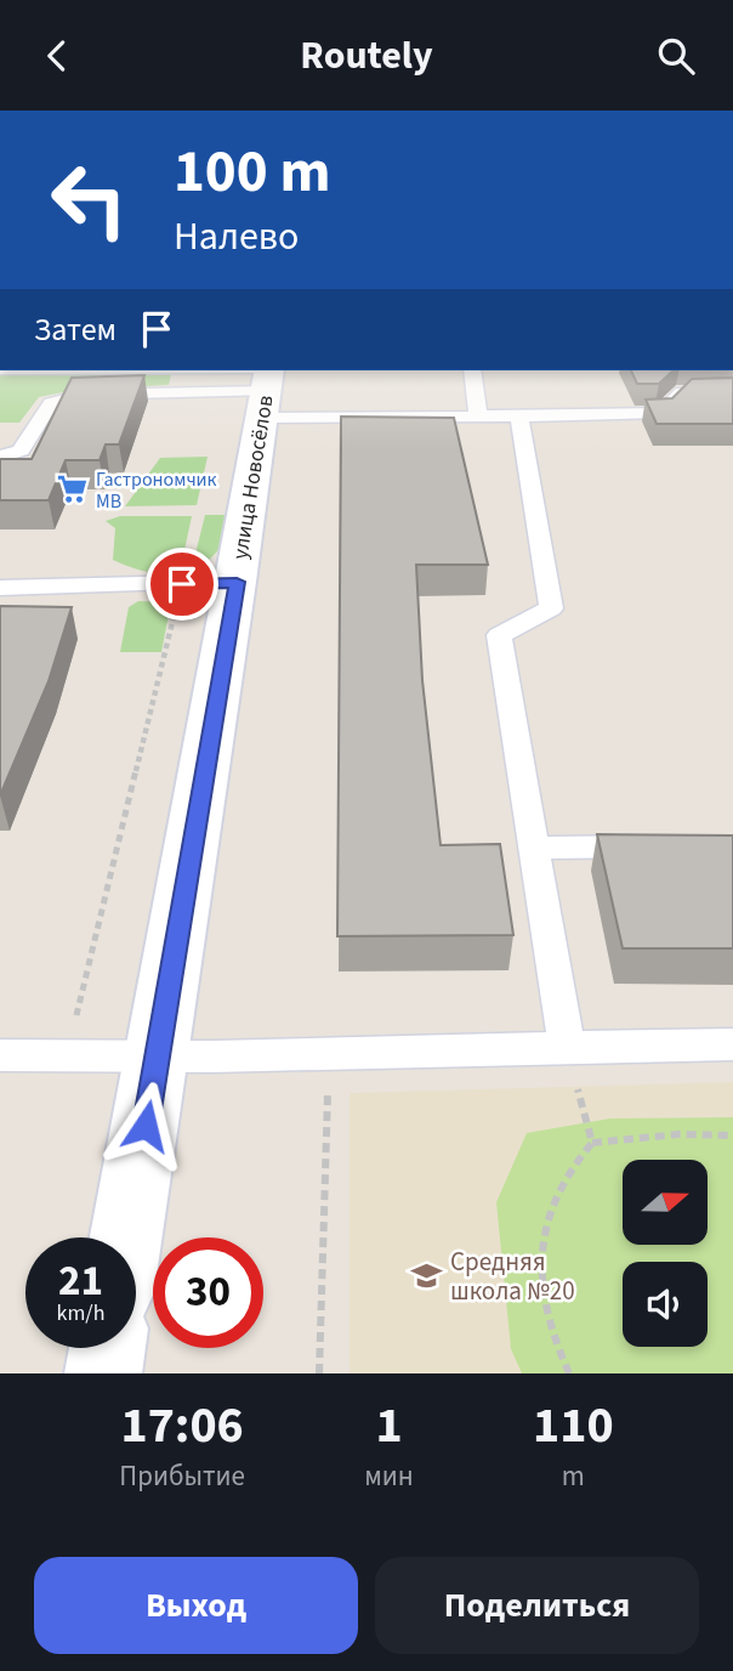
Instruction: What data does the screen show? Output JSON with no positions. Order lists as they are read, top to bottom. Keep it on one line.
{"streets":{"street":["улица Новосёлов"]},"places":{"supermarket":["Гастрономчик МВ"],"school or university":["Средняя школа №20"]},"north":"right","page":{"header":"Routely","turn":["100 m","Налево"],"then":"Затем","speed":"21 km/h","limit":"30","eta":["17:06","Прибытие","1","мин","110","m"],"buttons":["Выход","Поделиться"]}}
